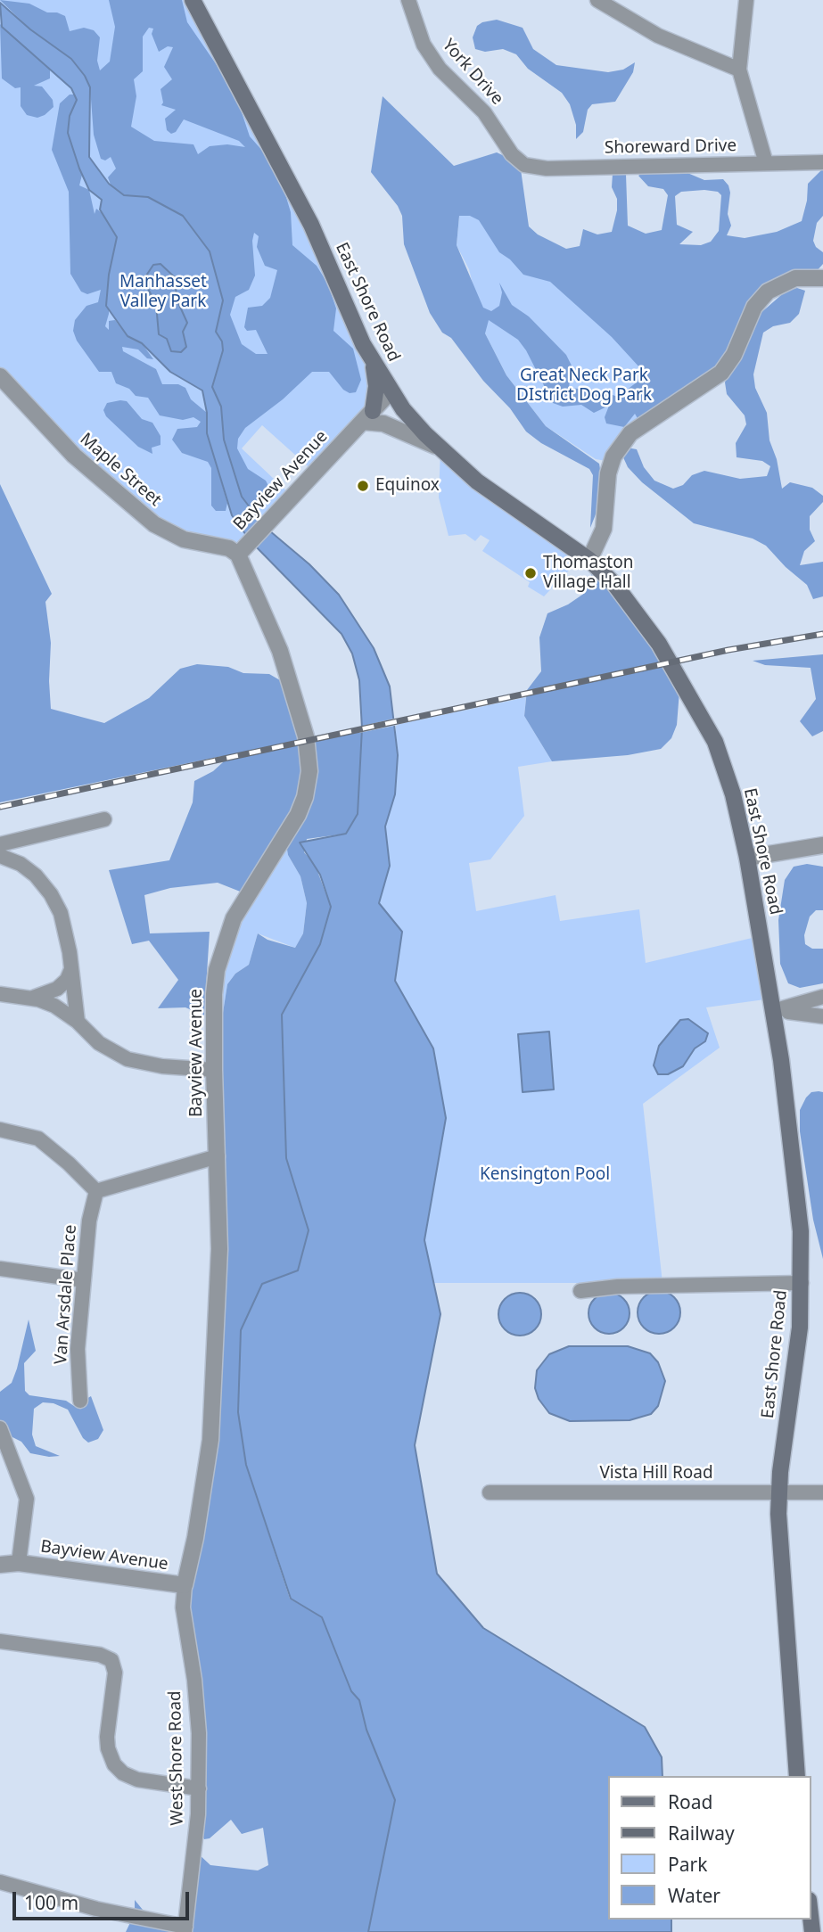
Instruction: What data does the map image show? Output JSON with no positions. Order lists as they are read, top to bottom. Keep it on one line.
{"streets":{"main road":["East Shore Road"],"street":["York Drive","Shoreward Drive","Maple Street","Bayview Avenue","Van Arsdale Place","Vista Hill Road","West Shore Road"]},"crossings":[["York Drive","Shoreward Drive"],["East Shore Road","Bayview Avenue"],["East Shore Road","Vista Hill Road"],["Maple Street","Bayview Avenue"],["Bayview Avenue","West Shore Road"]],"parks":["Manhasset Valley Park","Great Neck Park DIstrict Dog Park","Kensington Pool"],"places":["Equinox","Thomaston Village Hall"],"legend":["Road","Railway","Park","Water"],"scale_bar":"100 m"}
